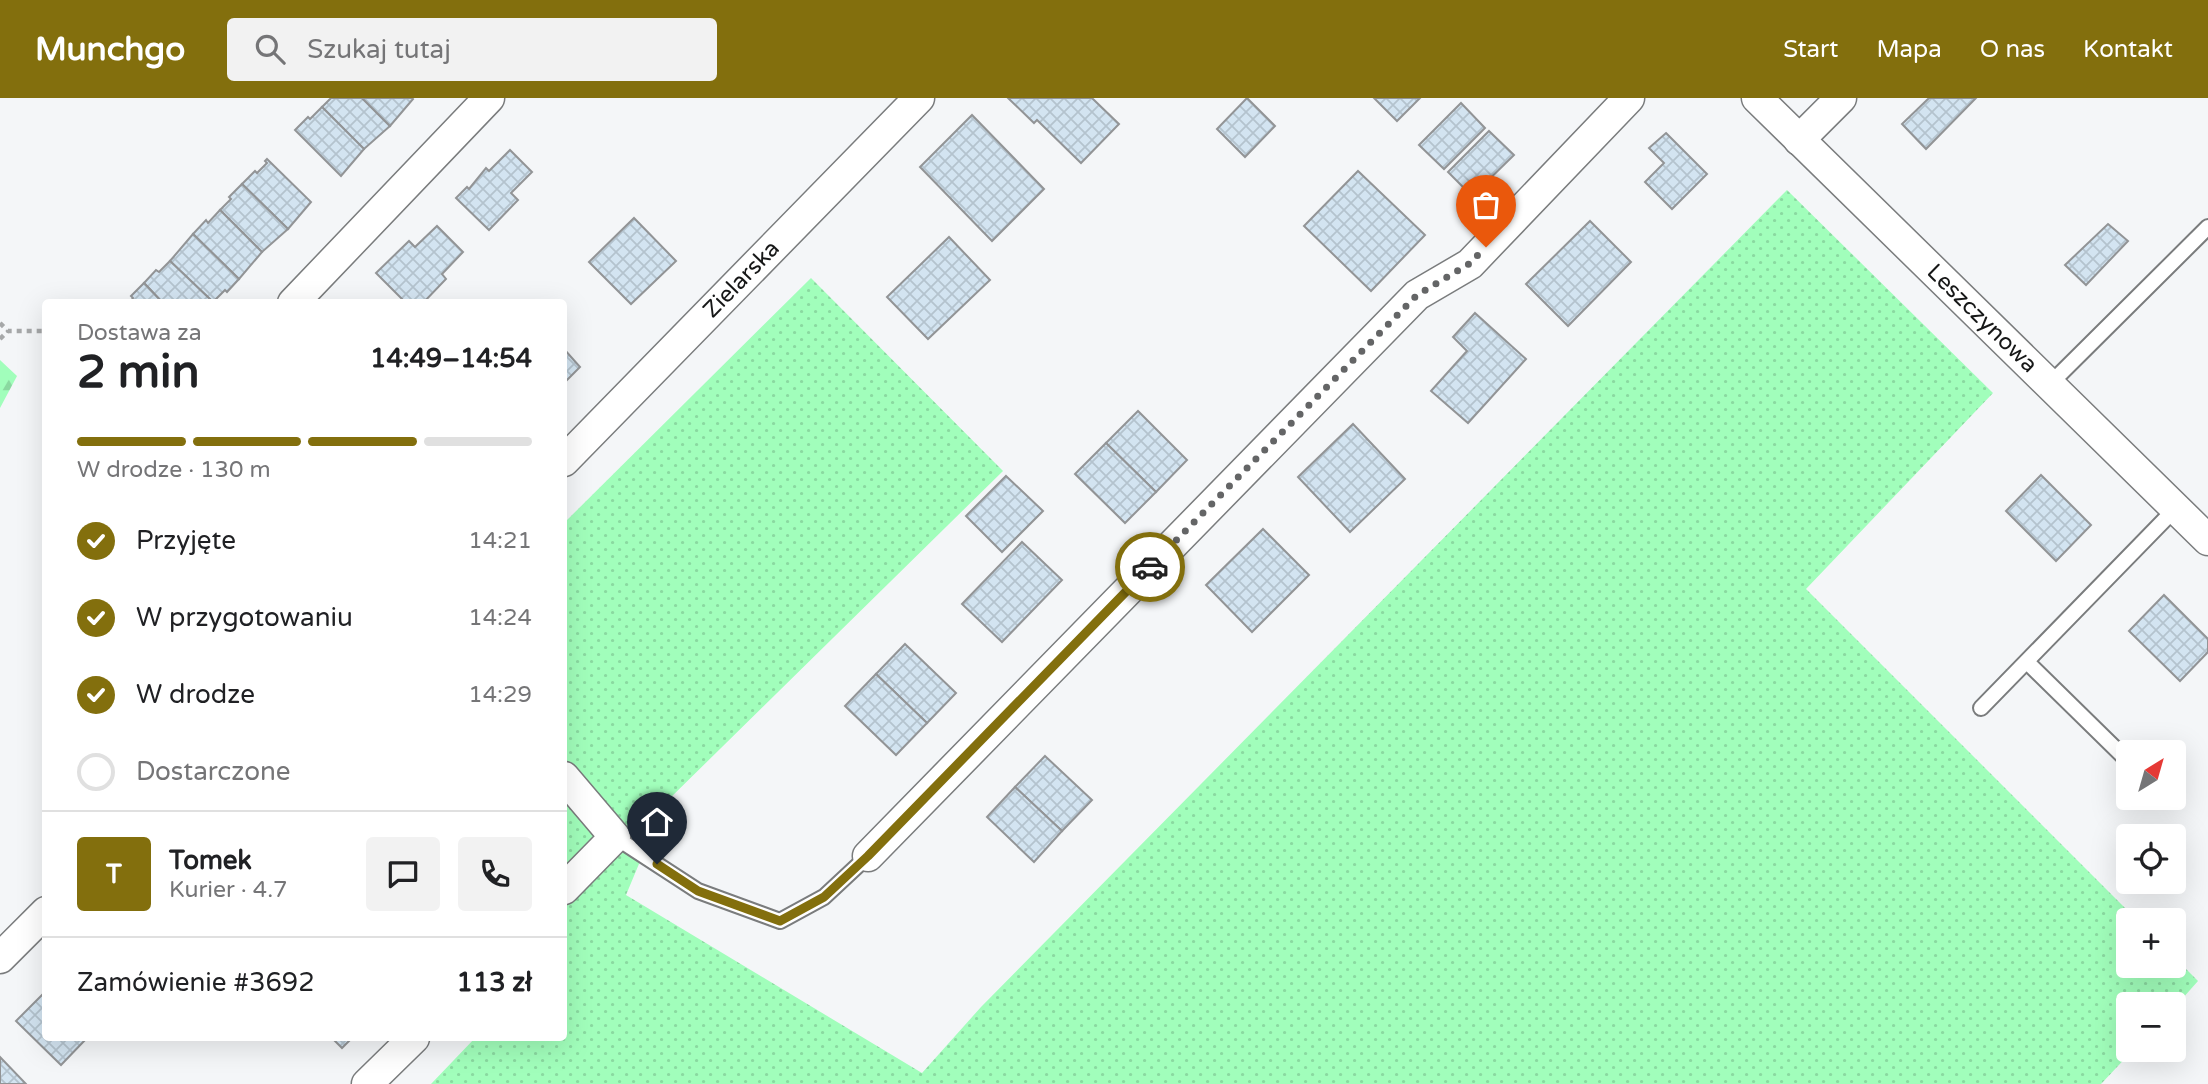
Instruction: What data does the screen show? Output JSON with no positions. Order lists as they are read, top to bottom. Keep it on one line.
{"streets":{"street":["Zielarska","Leszczynowa"]},"north":"top right","page":{"header":"Munchgo","search":"Szukaj tutaj","nav":["Start","Mapa","O nas","Kontakt"],"heading":["2 min","Dostawa za","14:49–14:54"],"panel":["Tomek","Kurier · 4.7","Zamówienie #3692","113 zł"],"bar":"W drodze · 130 m","list":[["Przyjęte","14:21"],["W przygotowaniu","14:24"],["W drodze","14:29"],"Dostarczone"],"map_buttons":["+","−"],"round":"T"}}
